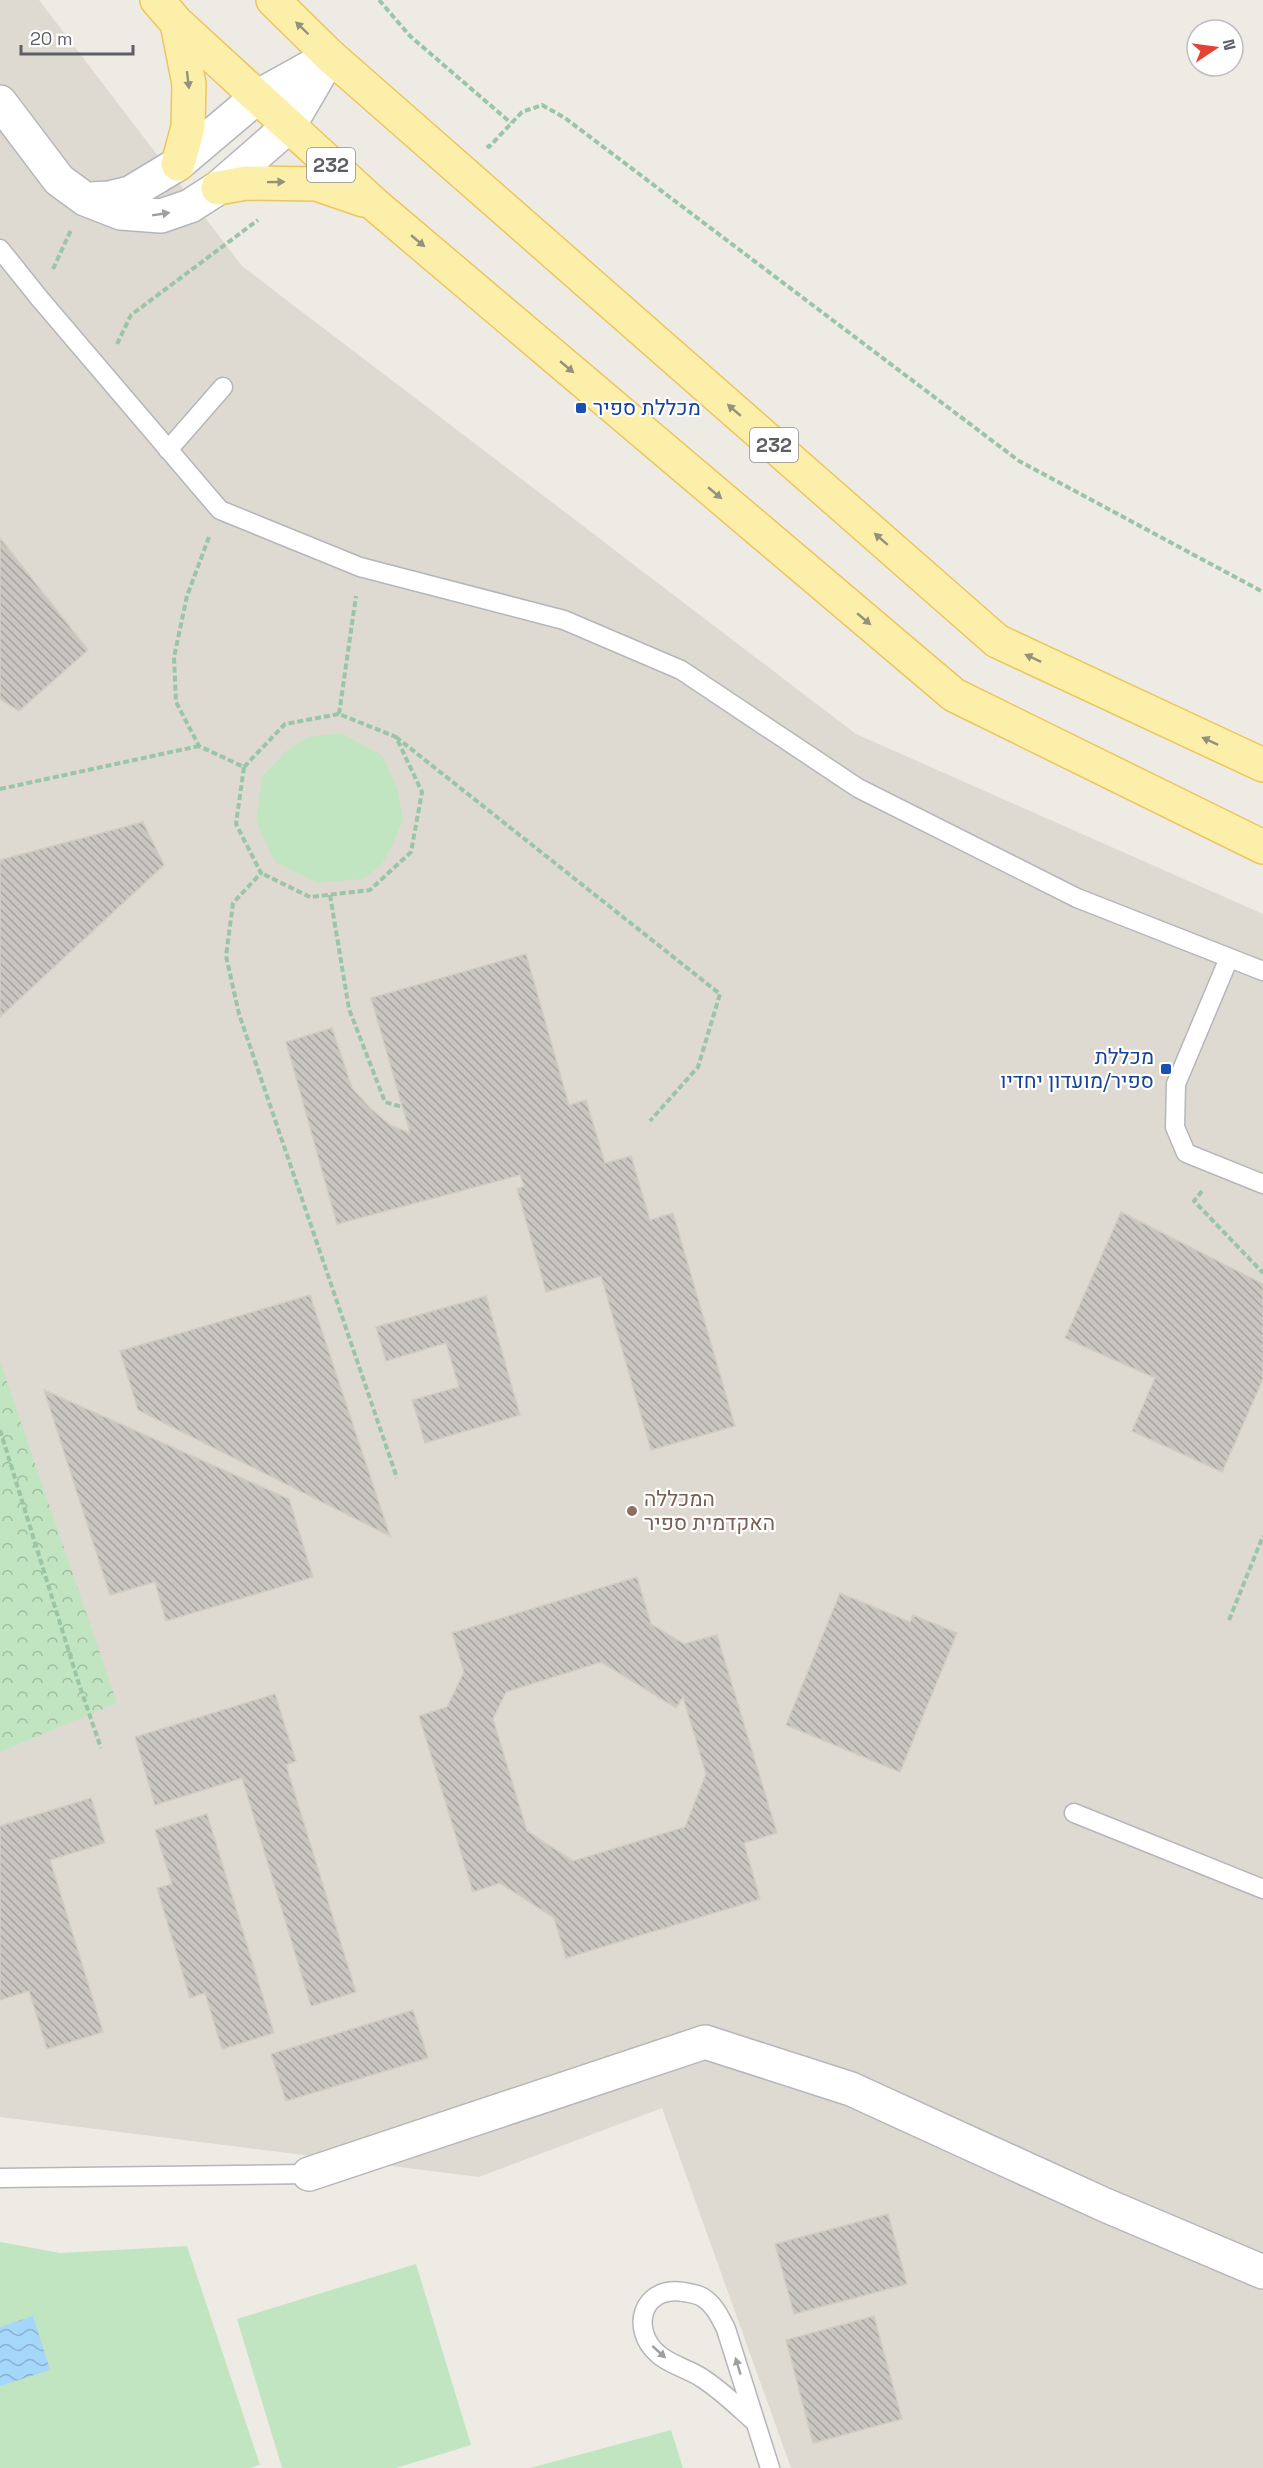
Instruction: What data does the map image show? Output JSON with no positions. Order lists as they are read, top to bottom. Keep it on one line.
{"streets":{"main road":["232"]},"places":{"transit":["מכללת ספיר","מכללת ספיר/מועדון יחדיו"],"other":["המכללה האקדמית ספיר"]},"scale_bar":"20 m","north":"right"}
